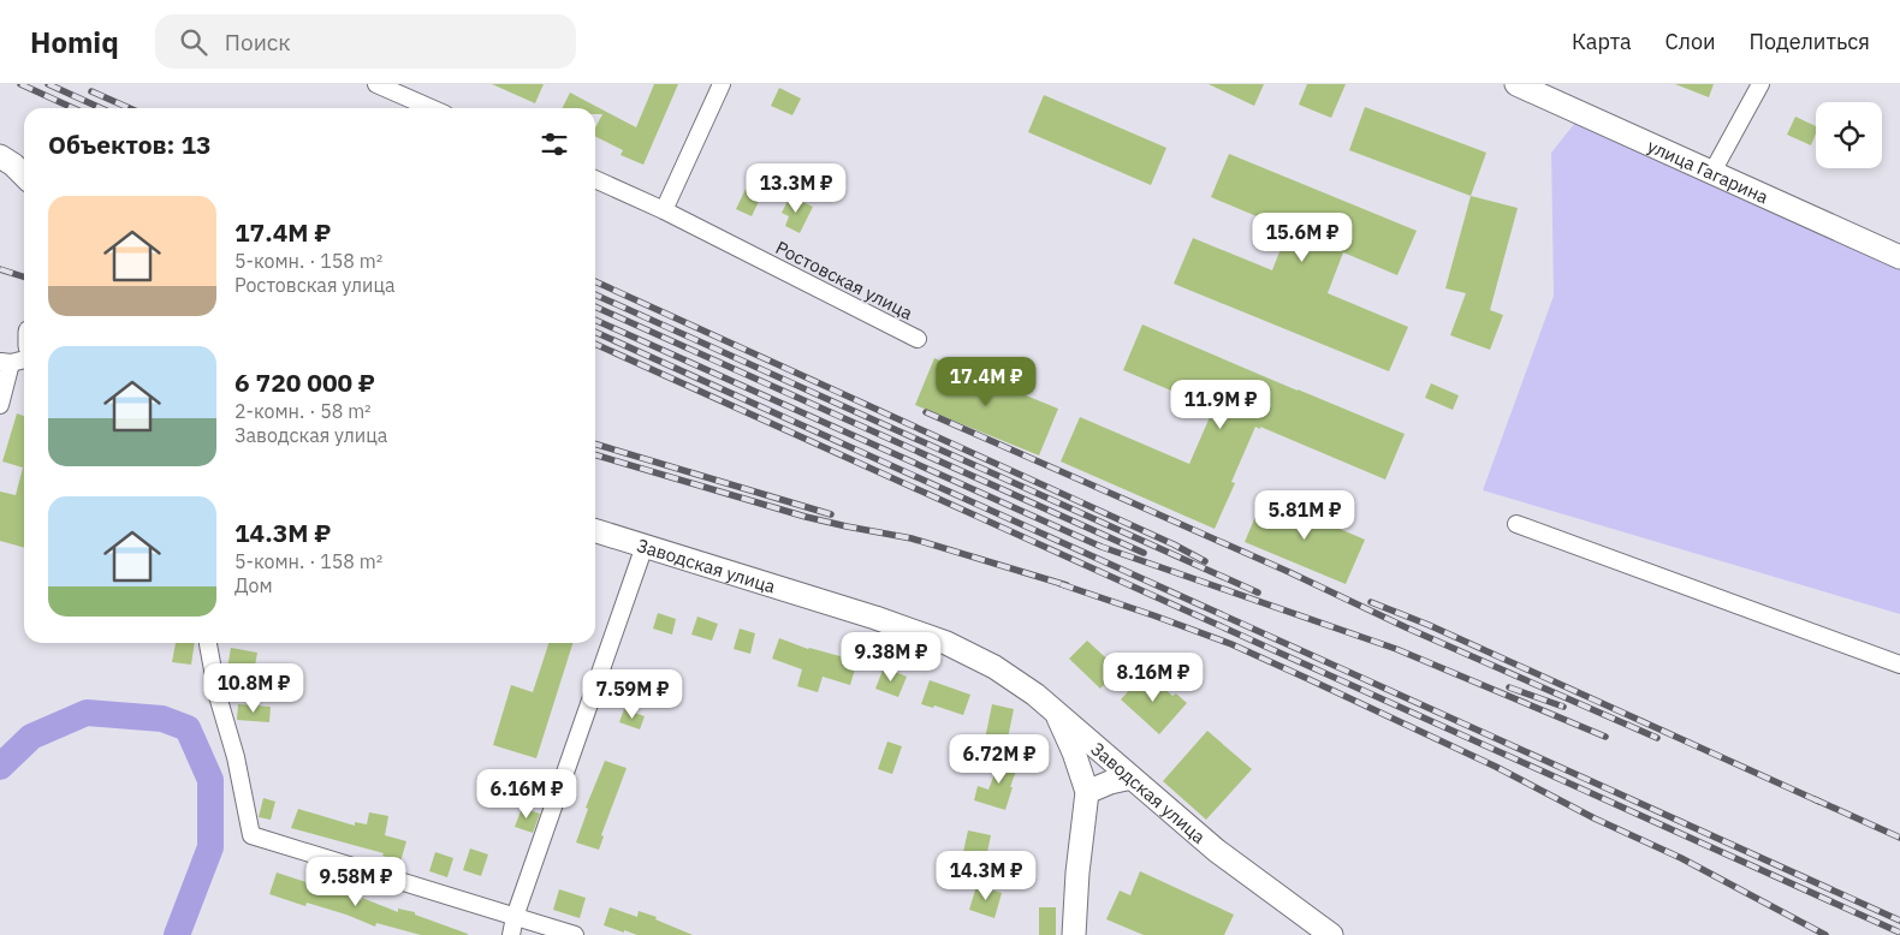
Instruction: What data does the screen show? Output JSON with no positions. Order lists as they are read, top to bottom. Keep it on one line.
{"streets":{"main road":["улица Гагарина","Заводская улица"],"street":["Ростовская улица"]},"page":{"header":"Homiq","search":"Поиск","nav":["Карта","Слои","Поделиться"],"heading":"Объектов: 13","price":["13.3M ₽","15.6M ₽","17.4M ₽","11.9M ₽","5.81M ₽","9.38M ₽","8.16M ₽","10.8M ₽","7.59M ₽","6.72M ₽","6.16M ₽","14.3M ₽","9.58M ₽"],"list":[{"name":"17.4M ₽","note":"5-комн. · 158 m² · Ростовская улица"},{"name":"6 720 000 ₽","note":"2-комн. · 58 m² · Заводская улица"},{"name":"14.3M ₽","note":"5-комн. · 158 m² · Дом"}]}}
